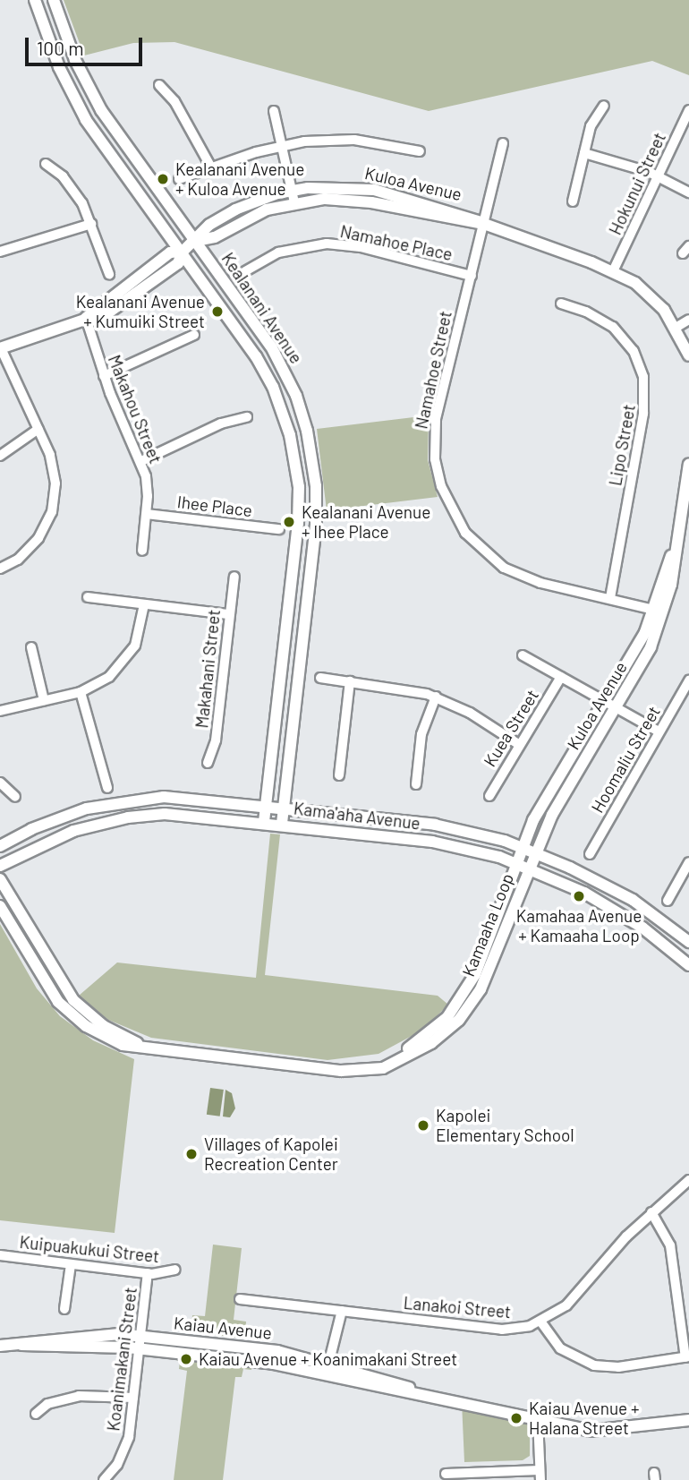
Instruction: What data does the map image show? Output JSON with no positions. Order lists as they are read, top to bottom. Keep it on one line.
{"streets":{"street":["Kuloa Avenue","Hokunui Street","Namahoe Place","Kealanani Avenue","Namahoe Street","Makahou Street","Lipo Street","Ihee Place","Makahani Street","Kuea Street","Hoomaliu Street","Kama'aha Avenue","Kamaaha Loop","Kuipuakukui Street","Lanakoi Street","Kaiau Avenue","Koanimakani Street"]},"crossings":[["Kuloa Avenue","Hokunui Street"],["Kuloa Avenue","Kealanani Avenue"],["Kuloa Avenue","Namahoe Street"],["Kuloa Avenue","Makahou Street"],["Kuloa Avenue","Kama'aha Avenue"],["Kuloa Avenue","Kamaaha Loop"],["Namahoe Place","Namahoe Street"],["Kealanani Avenue","Kama'aha Avenue"],["Namahoe Street","Lipo Street"],["Makahou Street","Ihee Place"],["Kama'aha Avenue","Kamaaha Loop"],["Kuipuakukui Street","Koanimakani Street"],["Kaiau Avenue","Koanimakani Street"]],"places":["Kealanani Avenue + Kuloa Avenue","Kealanani Avenue + Kumuiki Street","Kealanani Avenue + Ihee Place","Kamahaa Avenue + Kamaaha Loop","Kapolei Elementary School","Villages of Kapolei Recreation Center","Kaiau Avenue + Koanimakani Street","Kaiau Avenue + Halana Street"],"scale_bar":"100 m"}
